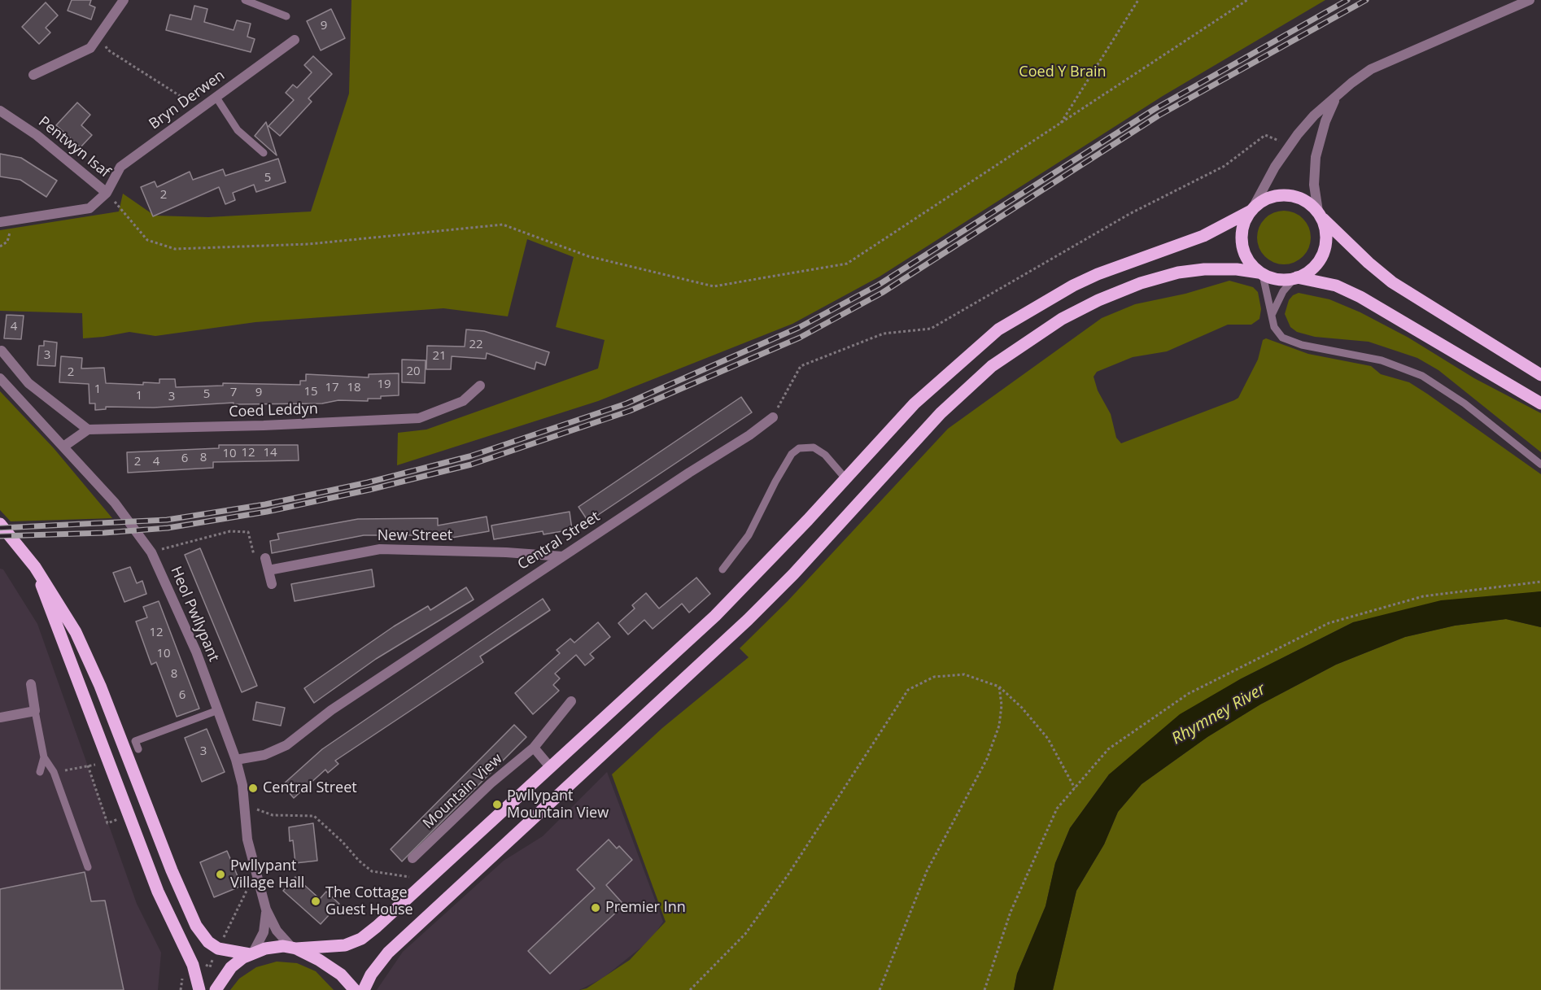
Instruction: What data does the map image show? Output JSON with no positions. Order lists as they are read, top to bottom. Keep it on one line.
{"streets":{"street":["Bryn Derwen","Pentwyn Isaf","Coed Leddyn","New Street","Central Street","Heol Pwllypant","Mountain View"]},"crossings":[["Bryn Derwen","Pentwyn Isaf"],["New Street","Central Street"],["Central Street","Heol Pwllypant"]],"water":["Rhymney River"],"parks":["Coed Y Brain"],"places":["Central Street","Pwllypant Mountain View","Pwllypant Village Hall","The Cottage Guest House","Premier Inn"],"house_numbers":["9","5","2","4","22","3","21","20","2","19","17","18","1","15","7","9","5","1","3","12","14","10","8","6","2","4","12","10","8","6","3"]}
